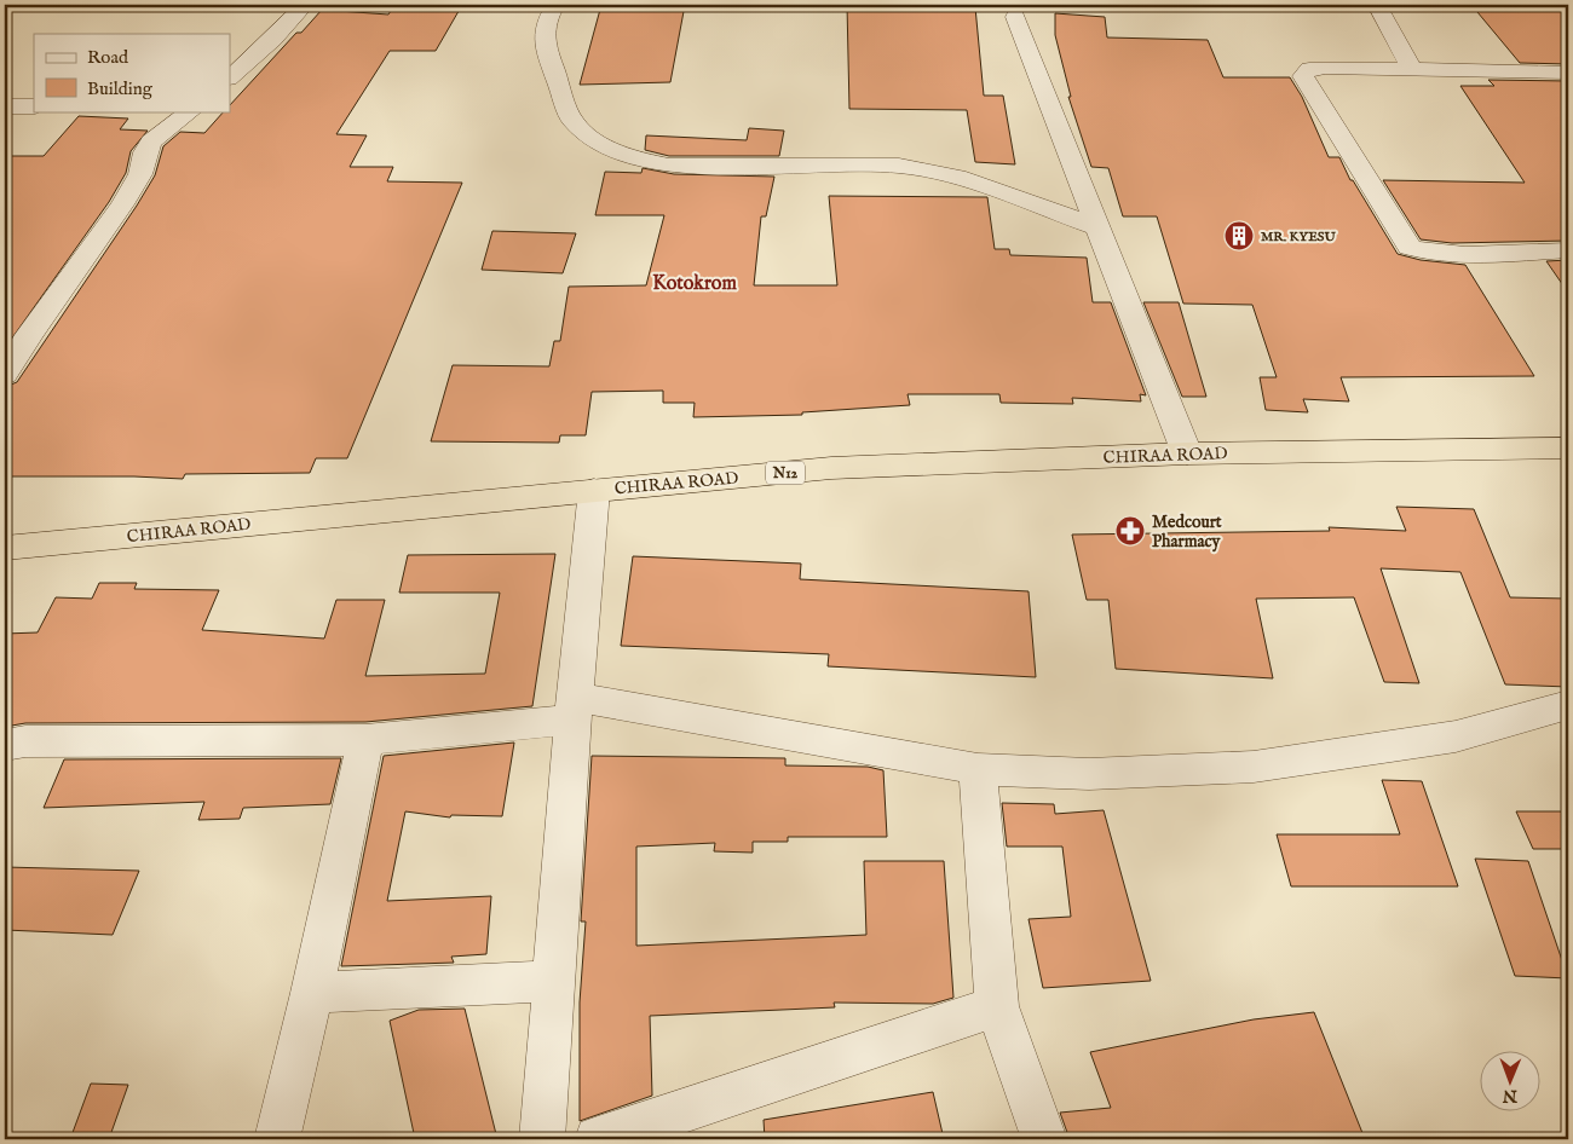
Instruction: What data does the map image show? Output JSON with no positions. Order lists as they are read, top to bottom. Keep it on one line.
{"streets":{"highway":["CHIRAA ROAD","N12"]},"districts":["Kotokrom"],"places":{"building":["MR. KYESU"],"pharmacy":["Medcourt Pharmacy"]},"legend":["Road","Building"],"north":"bottom"}
